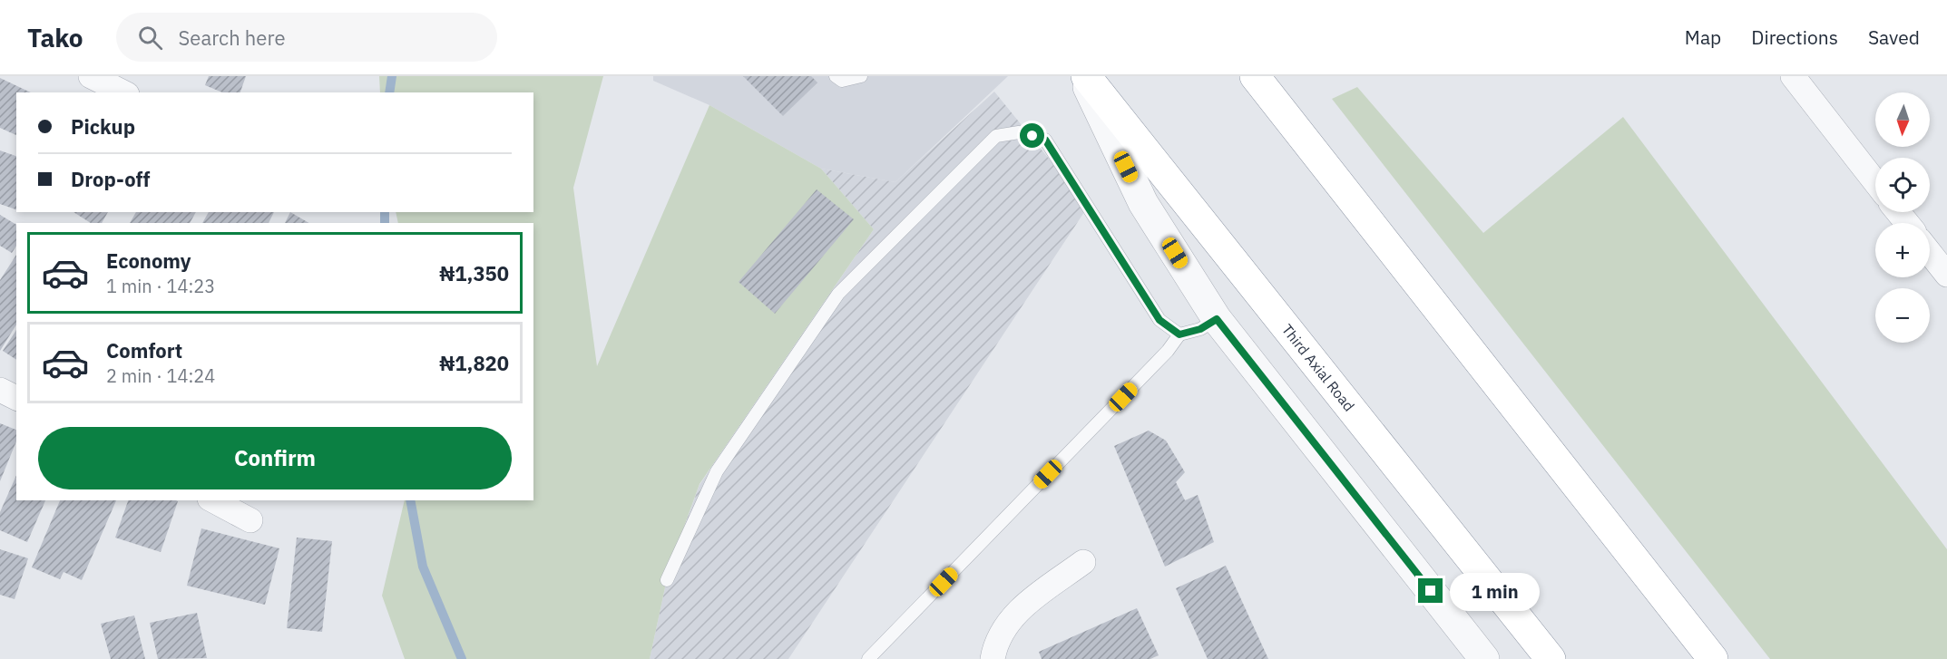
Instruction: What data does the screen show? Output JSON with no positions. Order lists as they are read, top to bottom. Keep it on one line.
{"streets":{"highway":["Third Axial Road"]},"north":"bottom","page":{"header":"Tako","search":"Search here","nav":["Map","Directions","Saved"],"map_buttons":["+","−"],"banner":["Pickup","Drop-off"],"list":[{"name":"Economy","note":"1 min · 14:23","value":"₦1,350"},{"name":"Comfort","note":"2 min · 14:24","value":"₦1,820"}],"buttons":"Confirm","bubble":"1 min"}}
